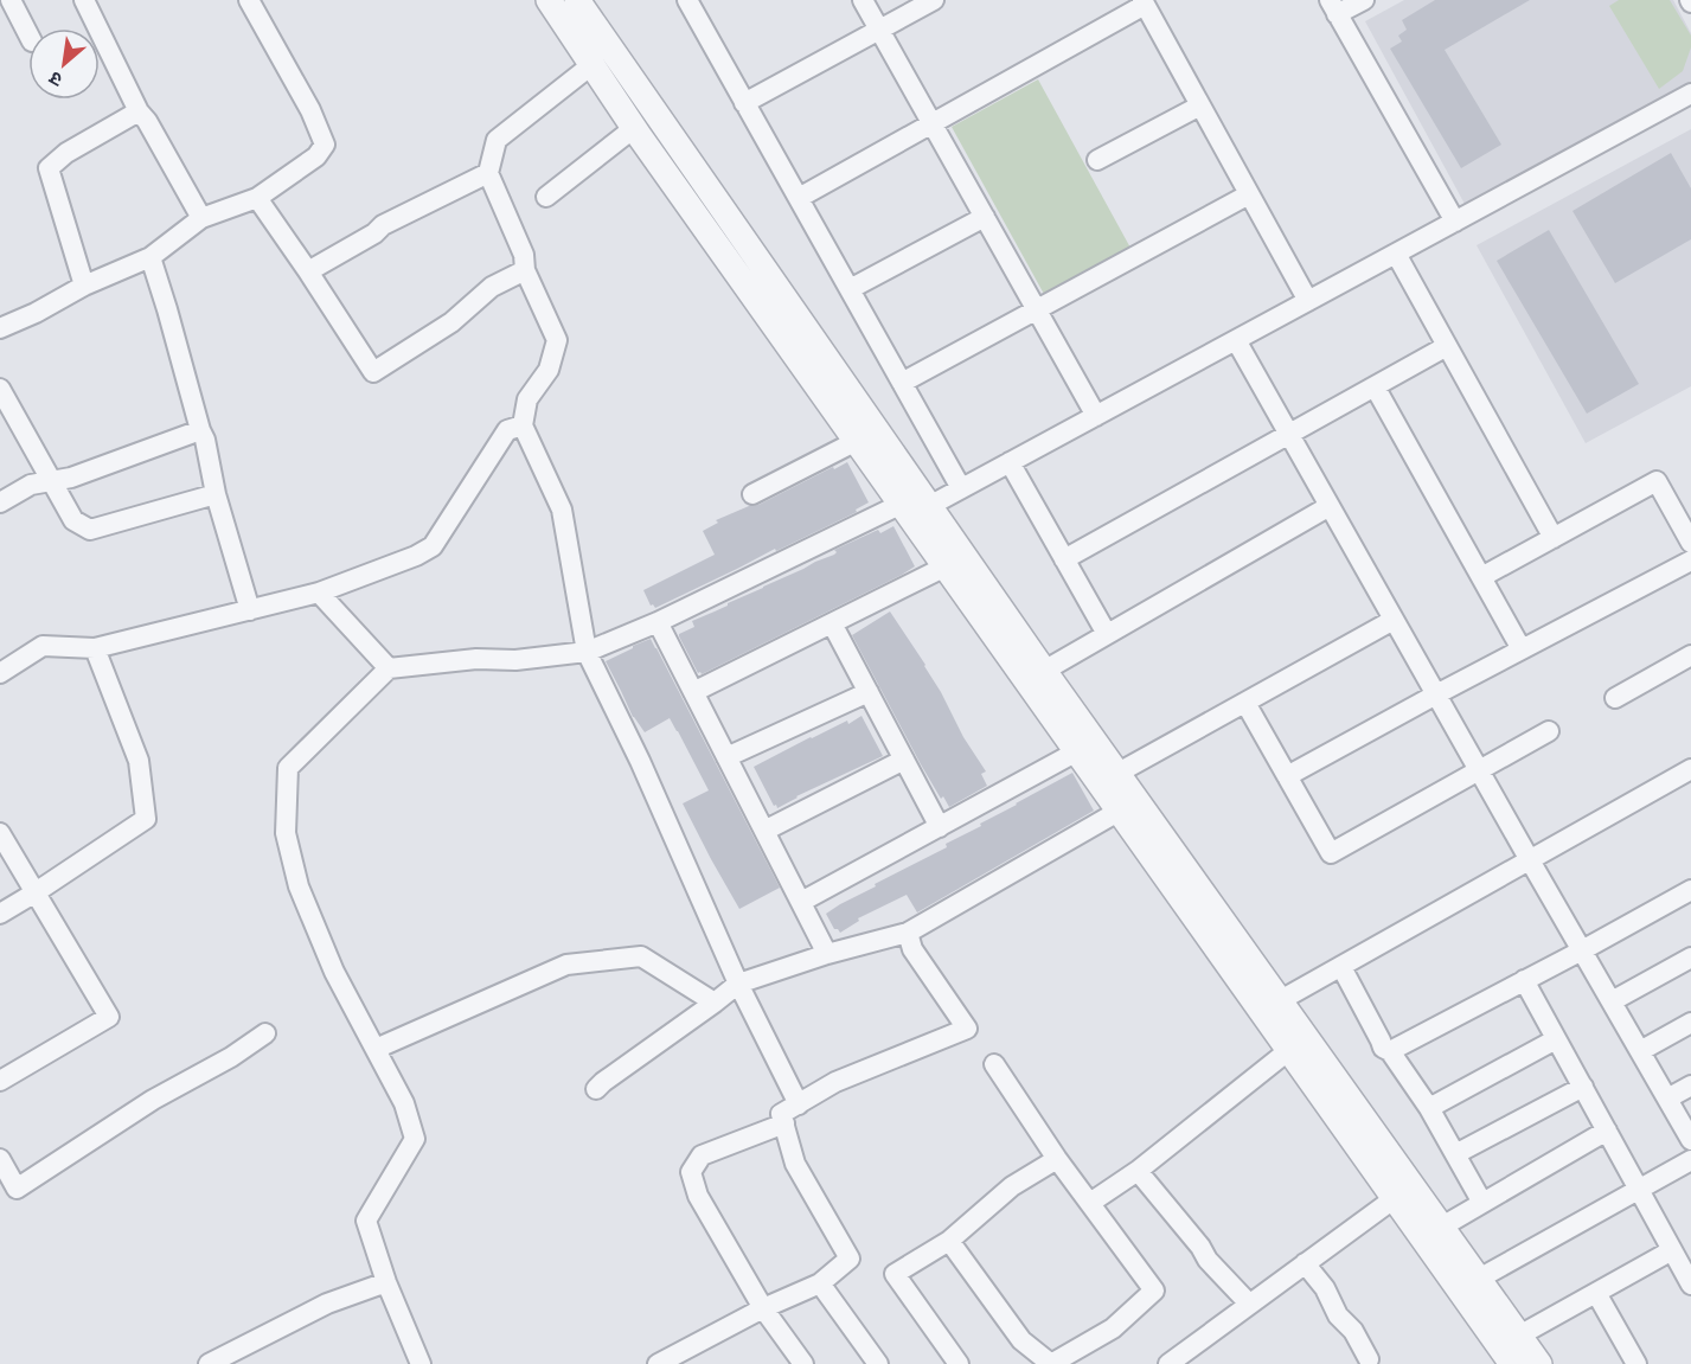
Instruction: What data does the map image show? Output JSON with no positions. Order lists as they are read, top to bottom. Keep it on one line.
{"north":"bottom left"}
